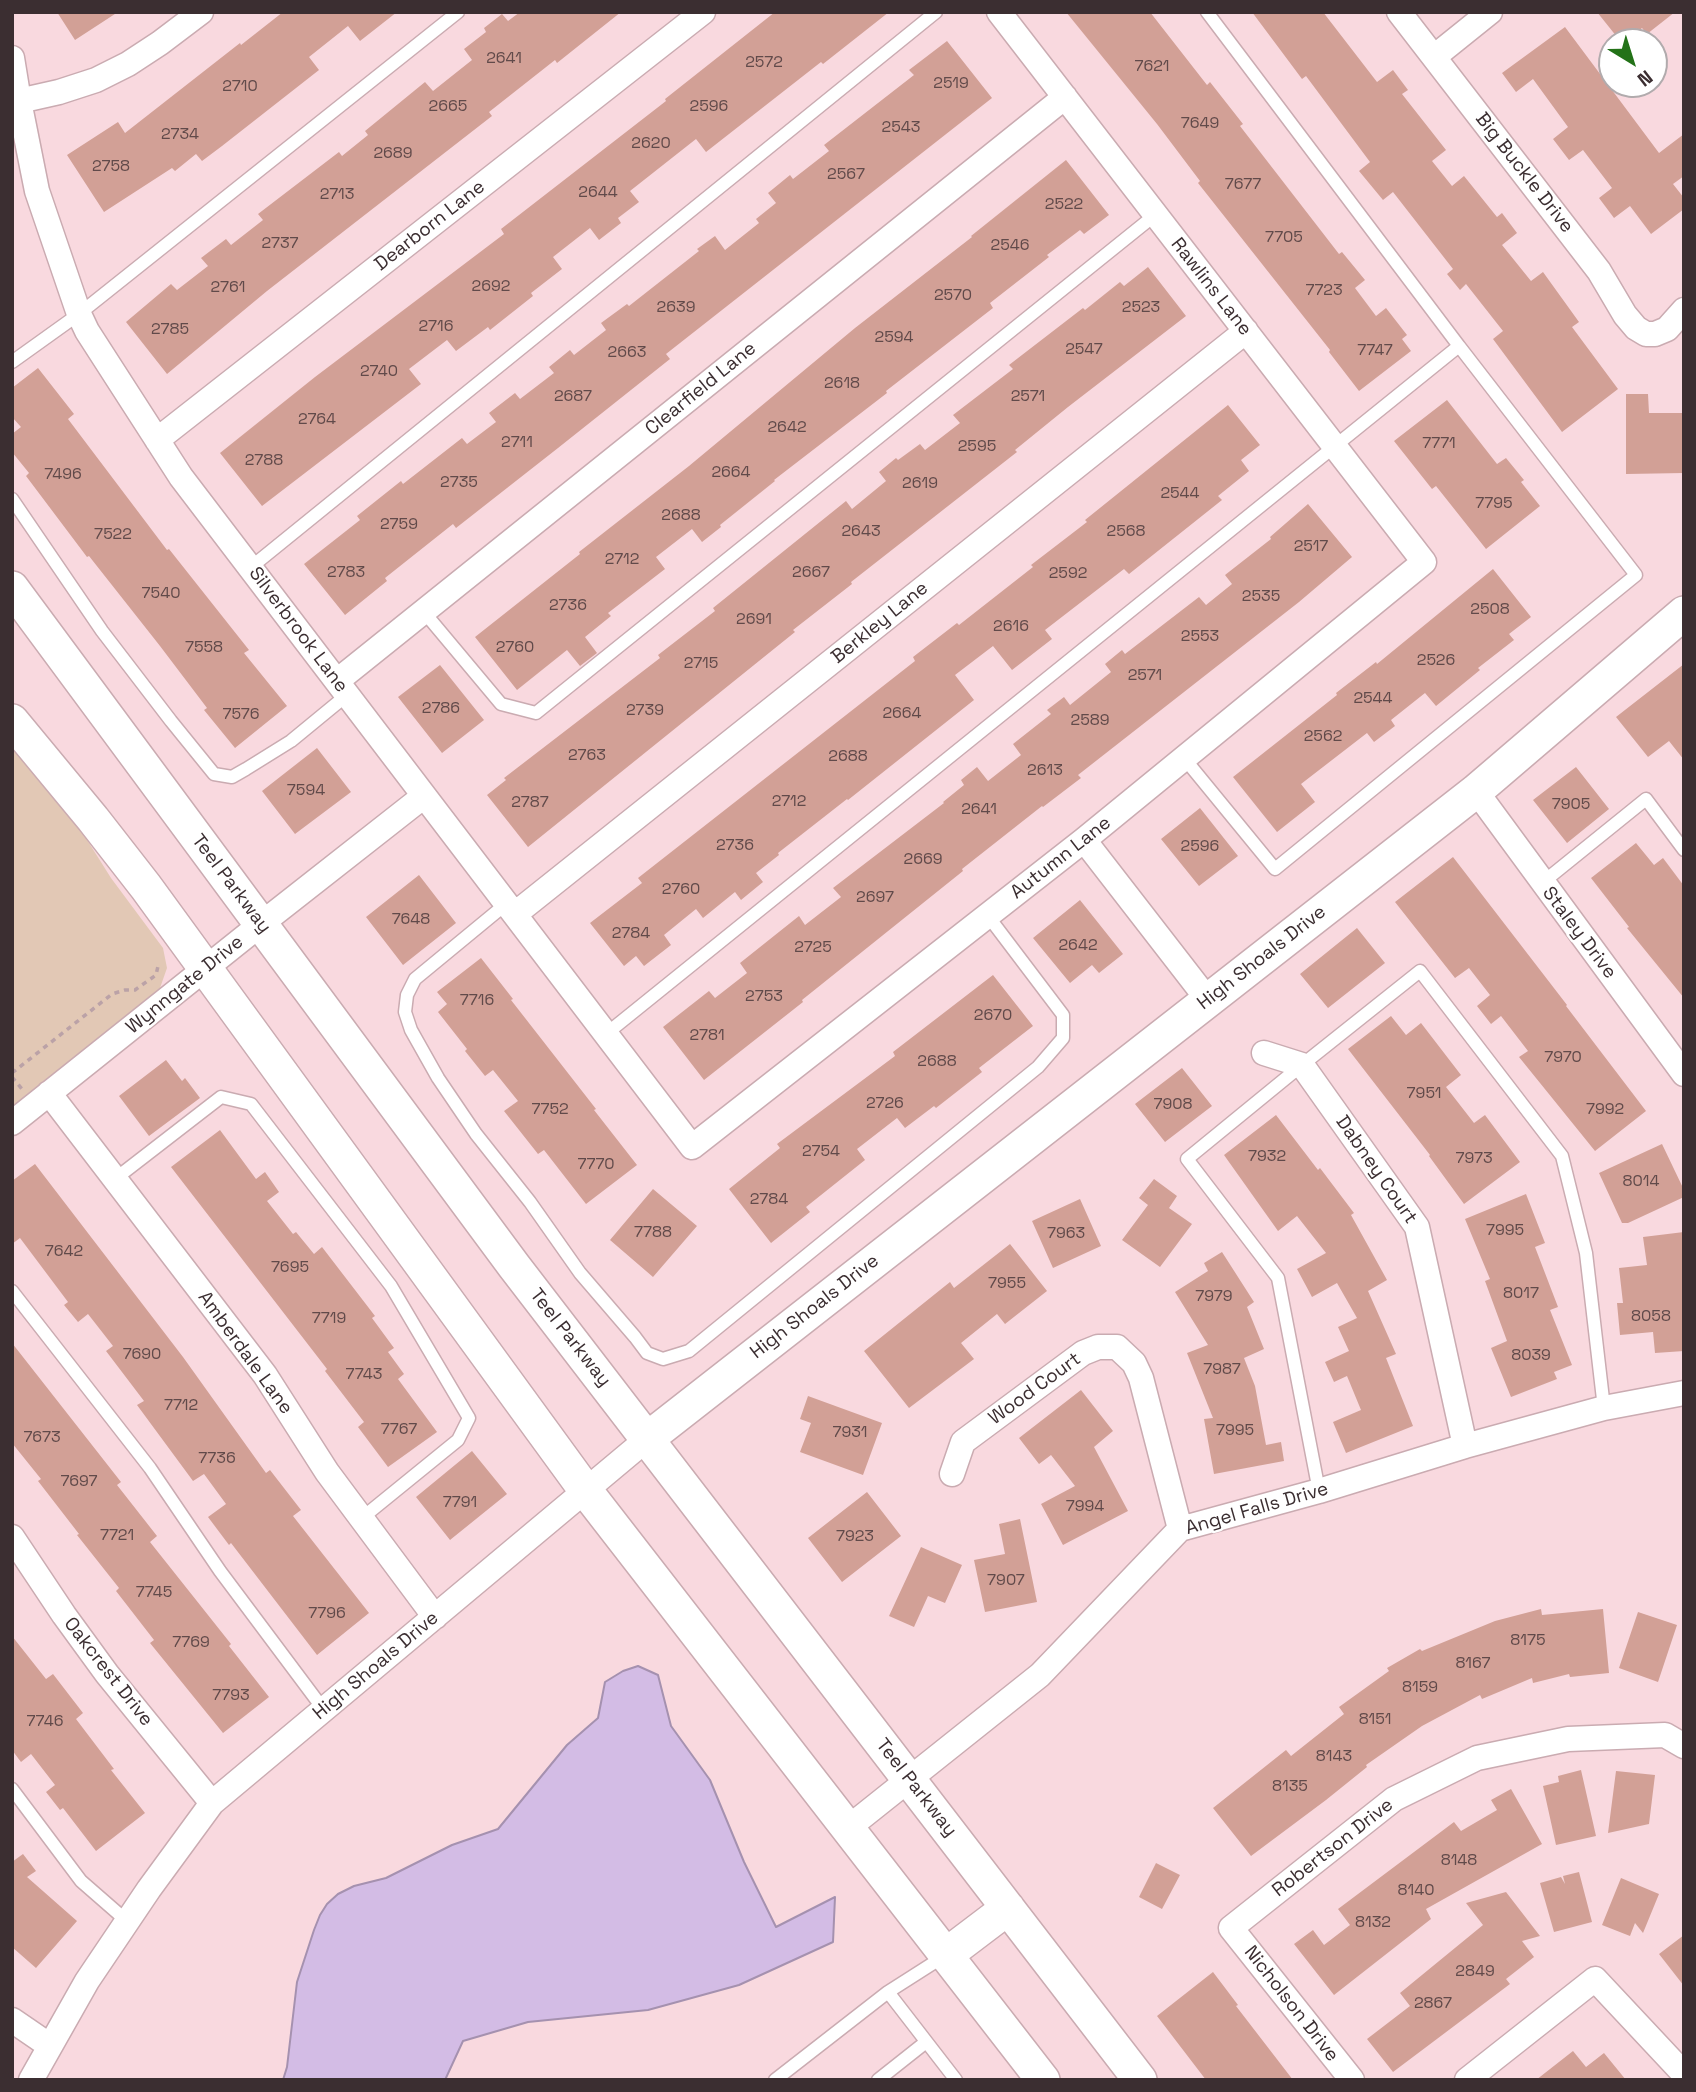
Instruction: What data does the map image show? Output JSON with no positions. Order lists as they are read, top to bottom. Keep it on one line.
{"streets":{"main road":["Teel Parkway","High Shoals Drive"],"street":["Big Buckle Drive","Dearborn Lane","Rawlins Lane","Clearfield Lane","Berkley Lane","Silverbrook Lane","Autumn Lane","Staley Drive","Wynngate Drive","Dabney Court","Amberdale Lane","Wood Court","Angel Falls Drive","Oakcrest Drive","Robertson Drive","Nicholson Drive"]},"crossings":[["Dearborn Lane","Silverbrook Lane"],["Rawlins Lane","Clearfield Lane"],["Rawlins Lane","Berkley Lane"],["Rawlins Lane","Autumn Lane"],["Clearfield Lane","Silverbrook Lane"],["Berkley Lane","Silverbrook Lane"],["Silverbrook Lane","Autumn Lane"],["Silverbrook Lane","Wynngate Drive"],["Teel Parkway","High Shoals Drive"],["Teel Parkway","Wynngate Drive"],["Teel Parkway","Angel Falls Drive"],["Staley Drive","High Shoals Drive"],["High Shoals Drive","Amberdale Lane"],["High Shoals Drive","Oakcrest Drive"],["Wynngate Drive","Amberdale Lane"],["Dabney Court","Angel Falls Drive"],["Wood Court","Angel Falls Drive"],["Robertson Drive","Nicholson Drive"]],"house_numbers":["2641","2572","7621","2519","2710","2665","2596","7649","2543","2734","2620","2689","2758","2567","7677","2644","2713","2522","7705","2737","2546","2692","2761","7723","2570","2639","2523","2716","2785","2594","2547","7747","2663","2740","2618","2687","2571","2764","2642","2711","7771","2595","2788","2664","7496","2735","2619","2544","7795","2688","2759","2643","2568","7522","2517","2712","2783","2667","2592","7540","2535","2736","2508","2691","2616","2553","7558","2760","2526","2715","2571","2544","2786","2739","2664","7576","2589","2562","2763","2688","2613","7594","2712","2787","7905","2641","2736","2596","2669","2760","2697","7648","2784","2642","2725","2753","7716","2670","2781","7970","2688","7951","2726","7908","7752","7992","2754","7932","7973","7770","8014","2784","7995","7788","7963","7642","7695","7955","8017","7979","8058","7719","7690","8039","7987","7743","7712","7767","7995","7931","7673","7736","7697","7791","7994","7721","7923","7907","7745","7796","8175","7769","8167","8159","7793","8151","7746","8143","8135","8148","8140","8132","2849","2867"],"north":"bottom right"}
